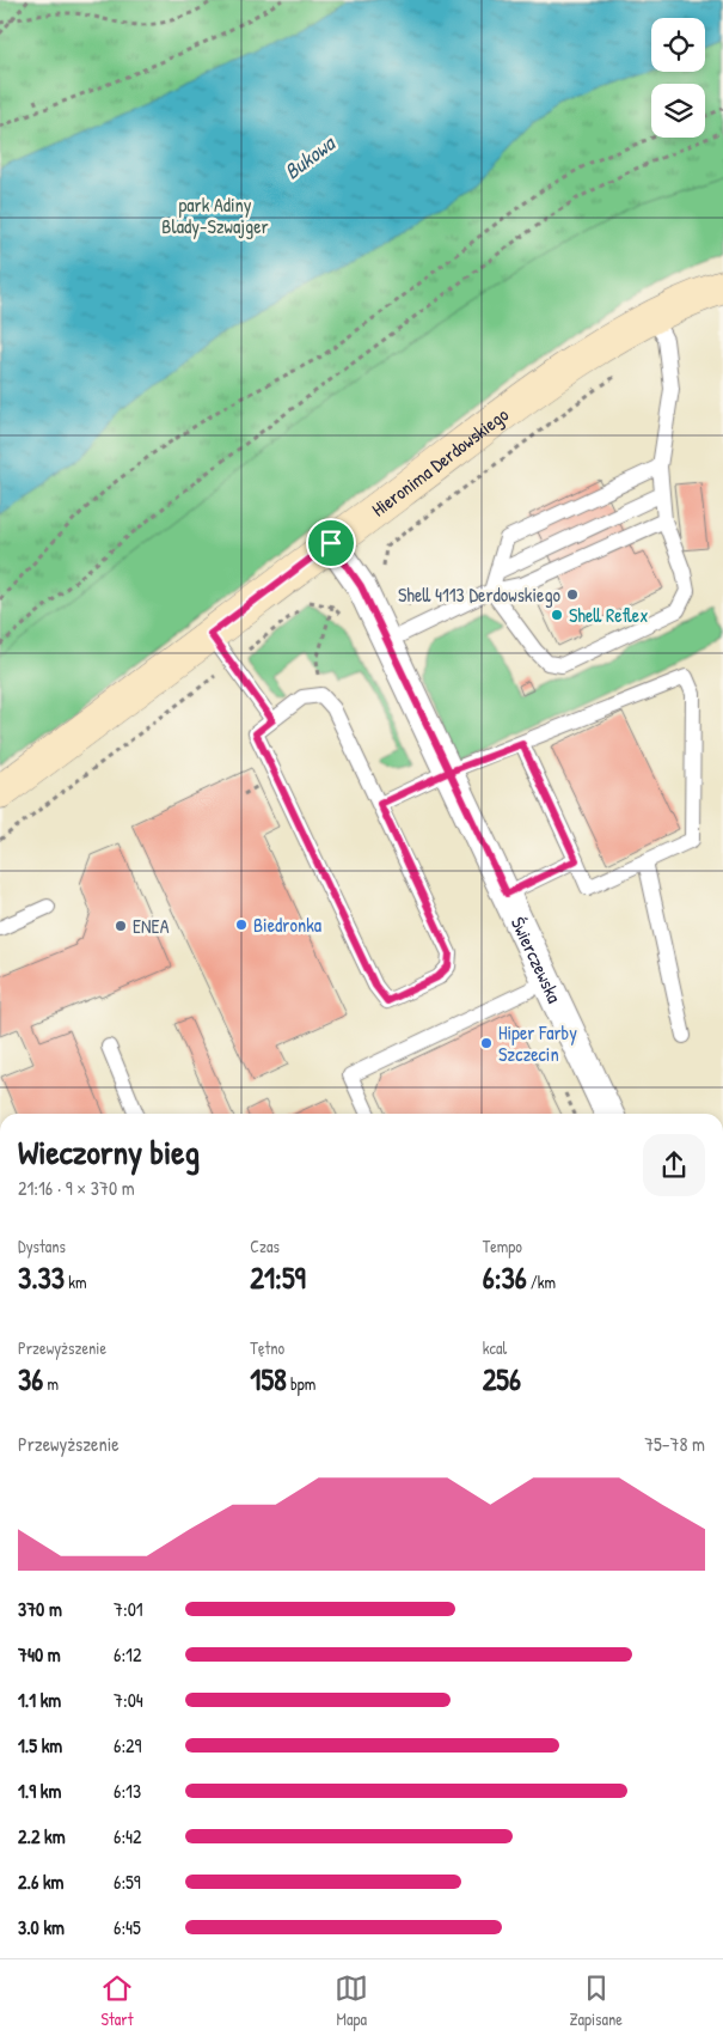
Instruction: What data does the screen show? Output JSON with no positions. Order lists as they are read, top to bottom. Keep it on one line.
{"streets":{"main road":["Hieronima Derdowskiego"],"street":["Świerczewska"]},"crossings":[["Hieronima Derdowskiego","Świerczewska"]],"water":["Bukowa"],"parks":["park Adiny Blady-Szwajger"],"places":["Shell 4113 Derdowskiego","Shell Reflex","Biedronka","ENEA","Hiper Farby Szczecin"],"page":{"heading":["Wieczorny bieg","21:16 · 9 × 370 m"],"stats":[["Dystans","3.33 km"],["Czas","21:59"],["Tempo","6:36 /km"],["Przewyższenie","36 m"],["Tętno","158 bpm"],["kcal","256"]],"chart":["Przewyższenie","75–78 m"],"list":[{"name":"370 m","note":"7:01"},{"name":"740 m","note":"6:12"},{"name":"1.1 km","note":"7:04"},{"name":"1.5 km","note":"6:29"},{"name":"1.9 km","note":"6:13"},{"name":"2.2 km","note":"6:42"},{"name":"2.6 km","note":"6:59"},{"name":"3.0 km","note":"6:45"}],"tabs":["Start","Mapa","Zapisane"]}}
